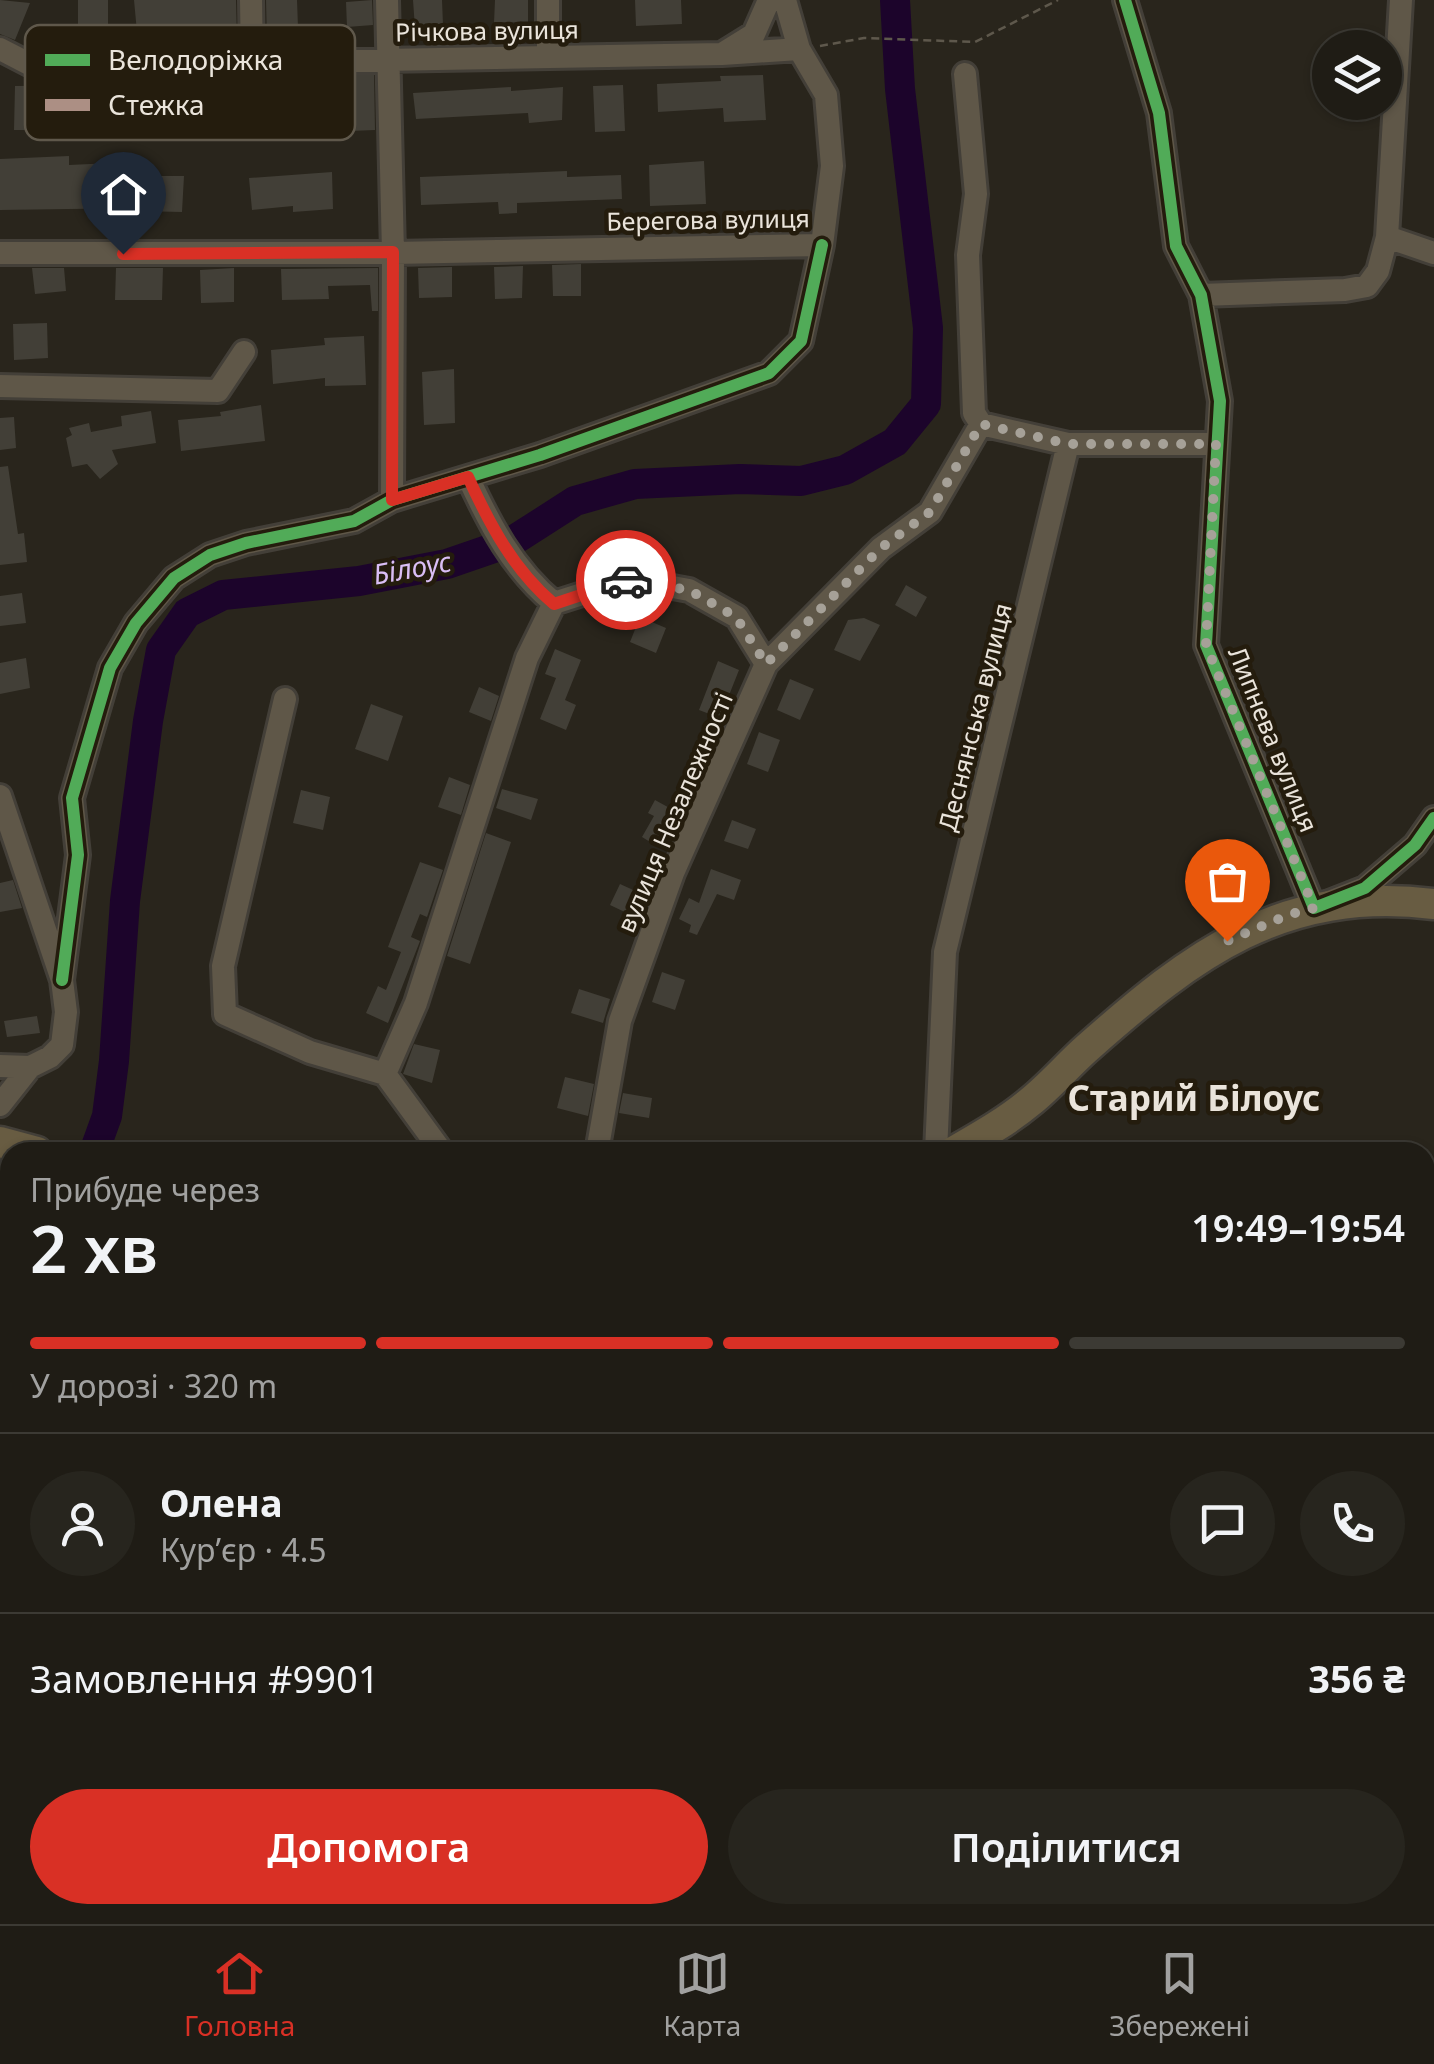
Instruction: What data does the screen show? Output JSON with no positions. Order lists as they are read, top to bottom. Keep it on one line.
{"streets":{"street":["Річкова вулиця","Берегова вулиця","Деснянська вулиця","Липнева вулиця","вулиця Незалежності"]},"crossings":[["Річкова вулиця","Берегова вулиця"]],"districts":["Старий Білоус"],"water":["Білоус"],"legend":["Велодоріжка","Стежка"],"page":{"heading":["2 хв","Прибуде через","19:49–19:54"],"panel":["Олена","Кур’єр · 4.5","Замовлення #9901","356 ₴"],"bar":"У дорозі · 320 m","buttons":["Допомога","Поділитися"],"tabs":["Головна","Карта","Збережені"]}}
